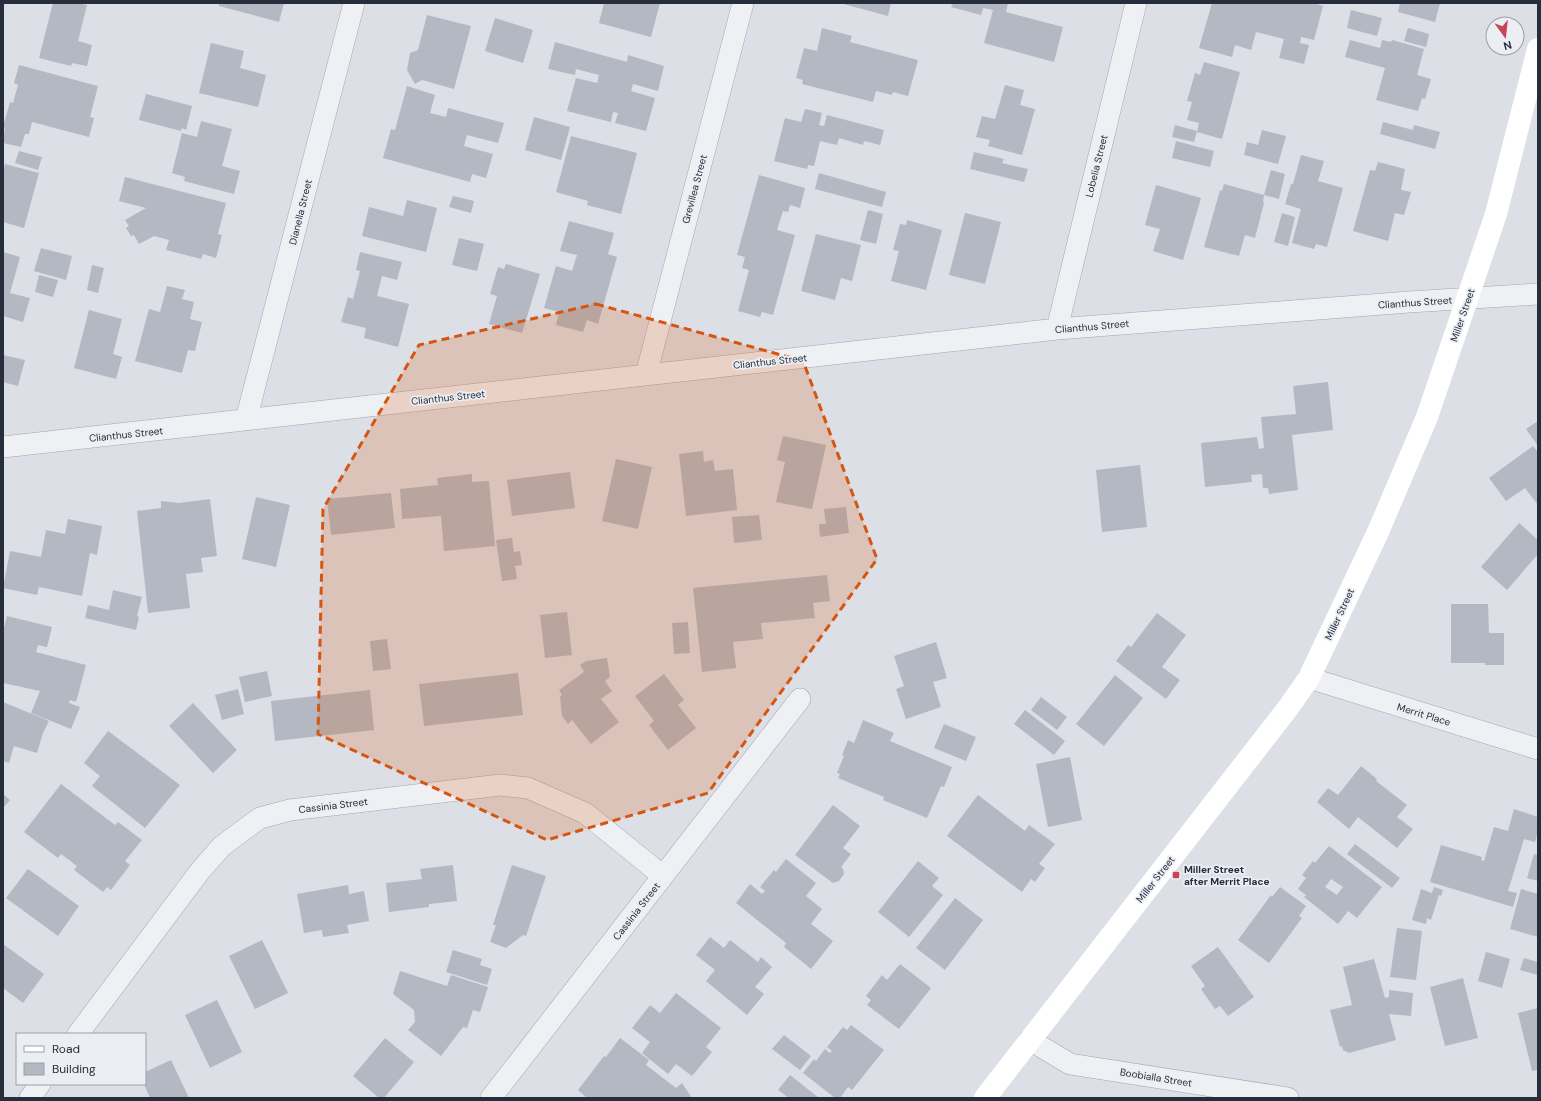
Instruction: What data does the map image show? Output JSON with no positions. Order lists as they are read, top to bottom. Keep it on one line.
{"streets":{"street":["Lobelia Street","Grevillea Street","Dianella Street","Clianthus Street","Miller Street","Merrit Place","Cassinia Street","Boobialla Street"]},"crossings":[["Lobelia Street","Clianthus Street"],["Grevillea Street","Clianthus Street"],["Dianella Street","Clianthus Street"],["Clianthus Street","Miller Street"],["Miller Street","Merrit Place"],["Miller Street","Boobialla Street"]],"places":{"transit":["Miller Street after Merrit Place"]},"legend":["Road","Building"],"north":"bottom"}
